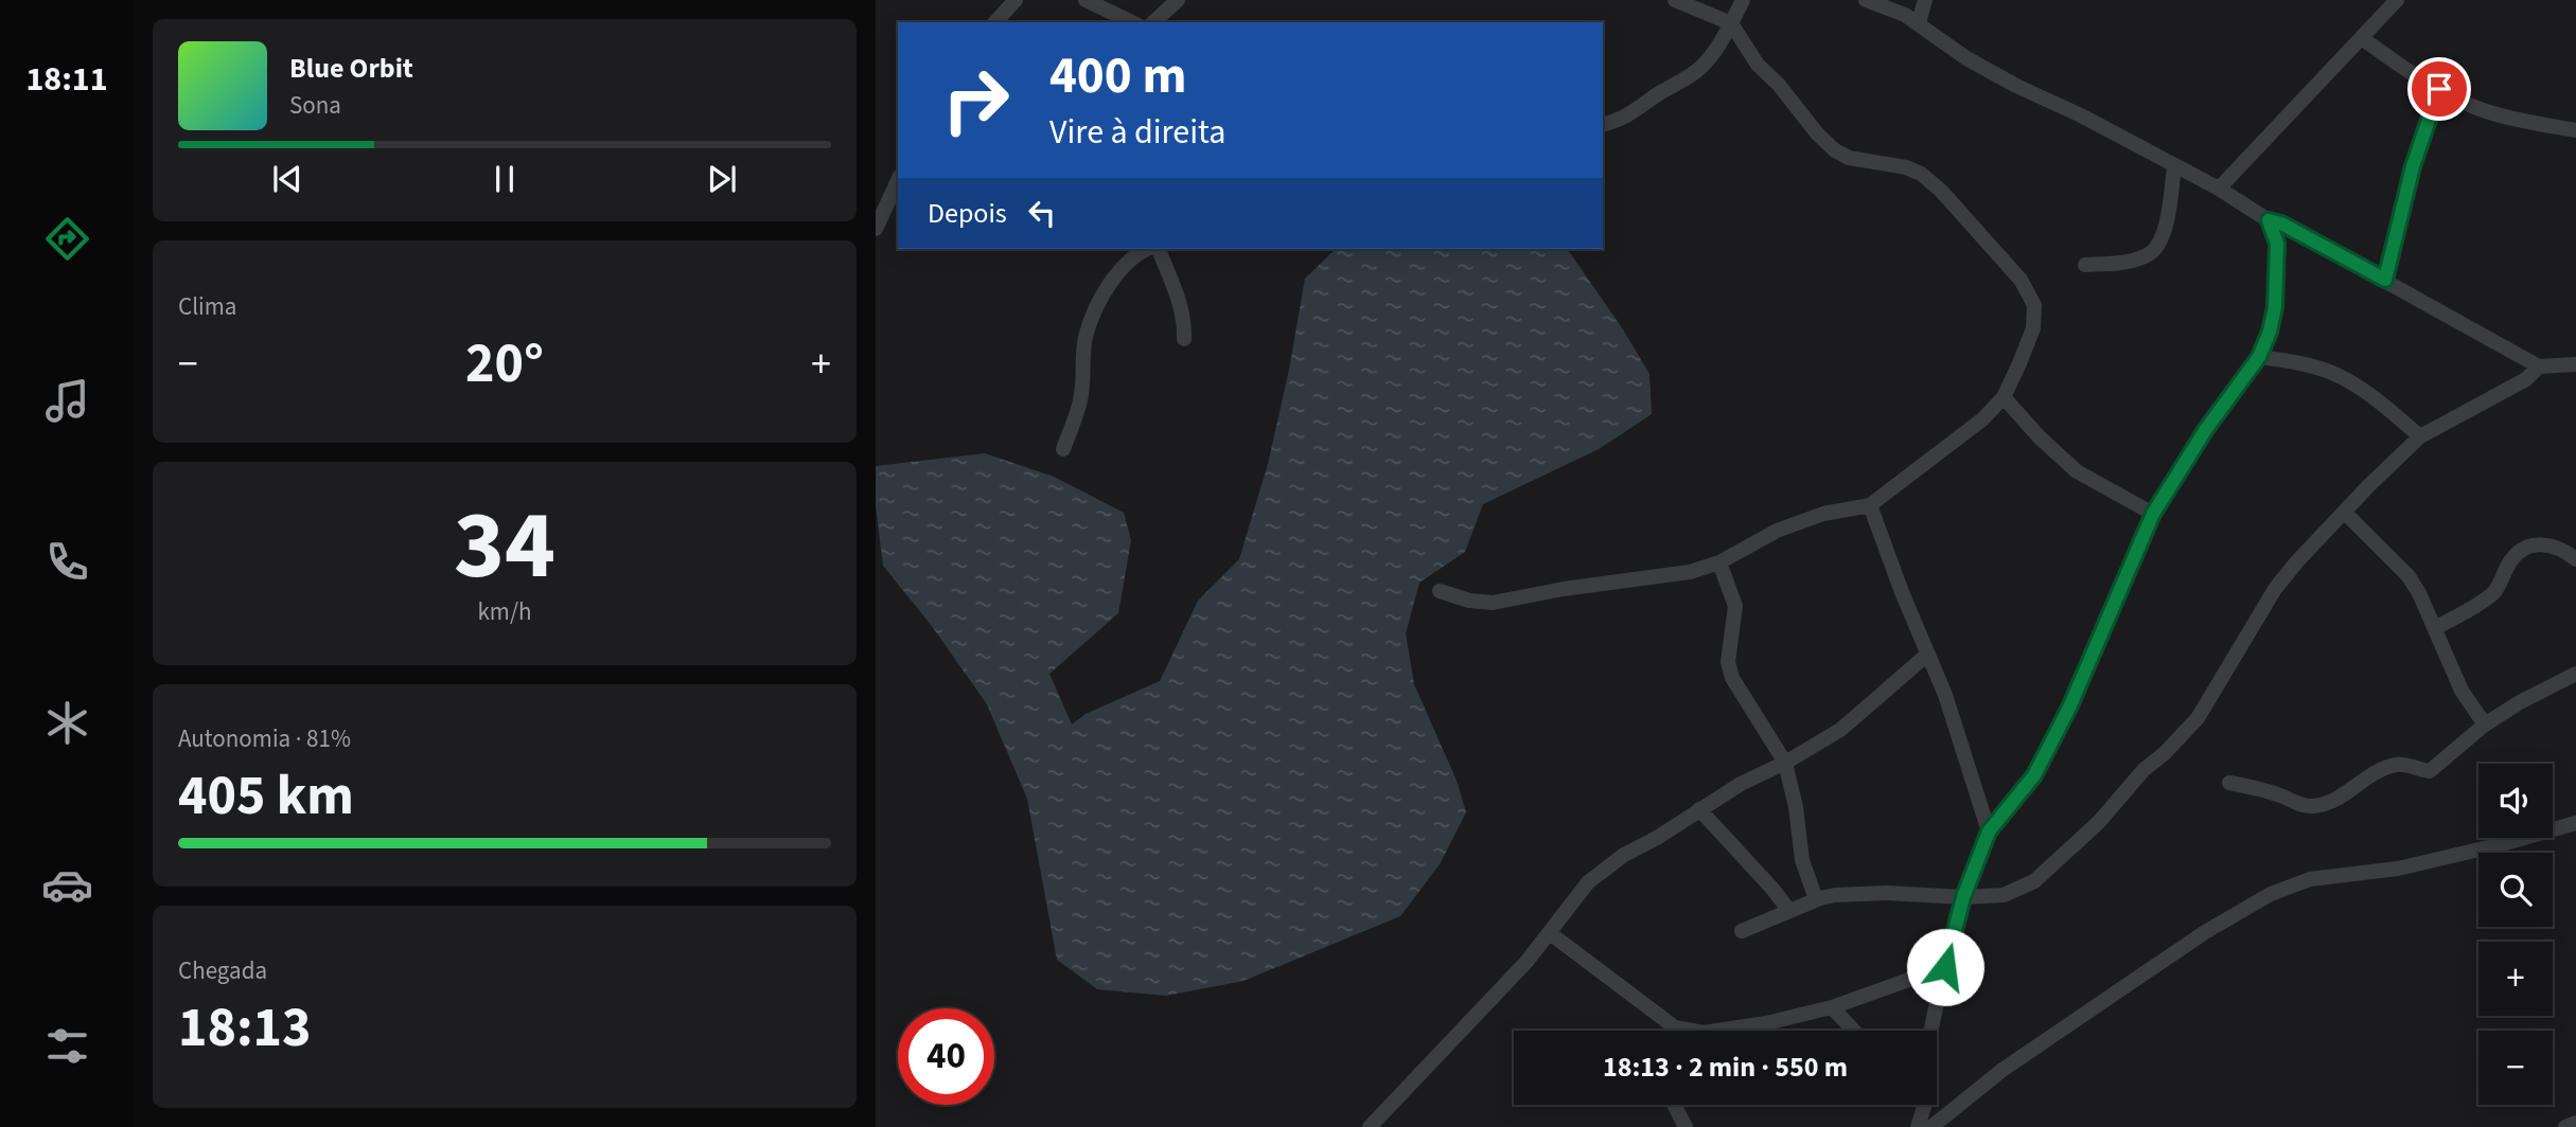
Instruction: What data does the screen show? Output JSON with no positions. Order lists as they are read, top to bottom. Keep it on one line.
{"page":{"tabs":"18:11","turn":["400 m","Vire à direita"],"song":["Blue Orbit","Sona"],"then":"Depois","tile":["Clima",["34","km/h"],["Autonomia · 81%","405 km"],["Chegada","18:13"]],"heat":["−","20°","+"],"map_buttons":["+","−"],"limit":"40","trip":"18:13 · 2 min · 550 m"}}
